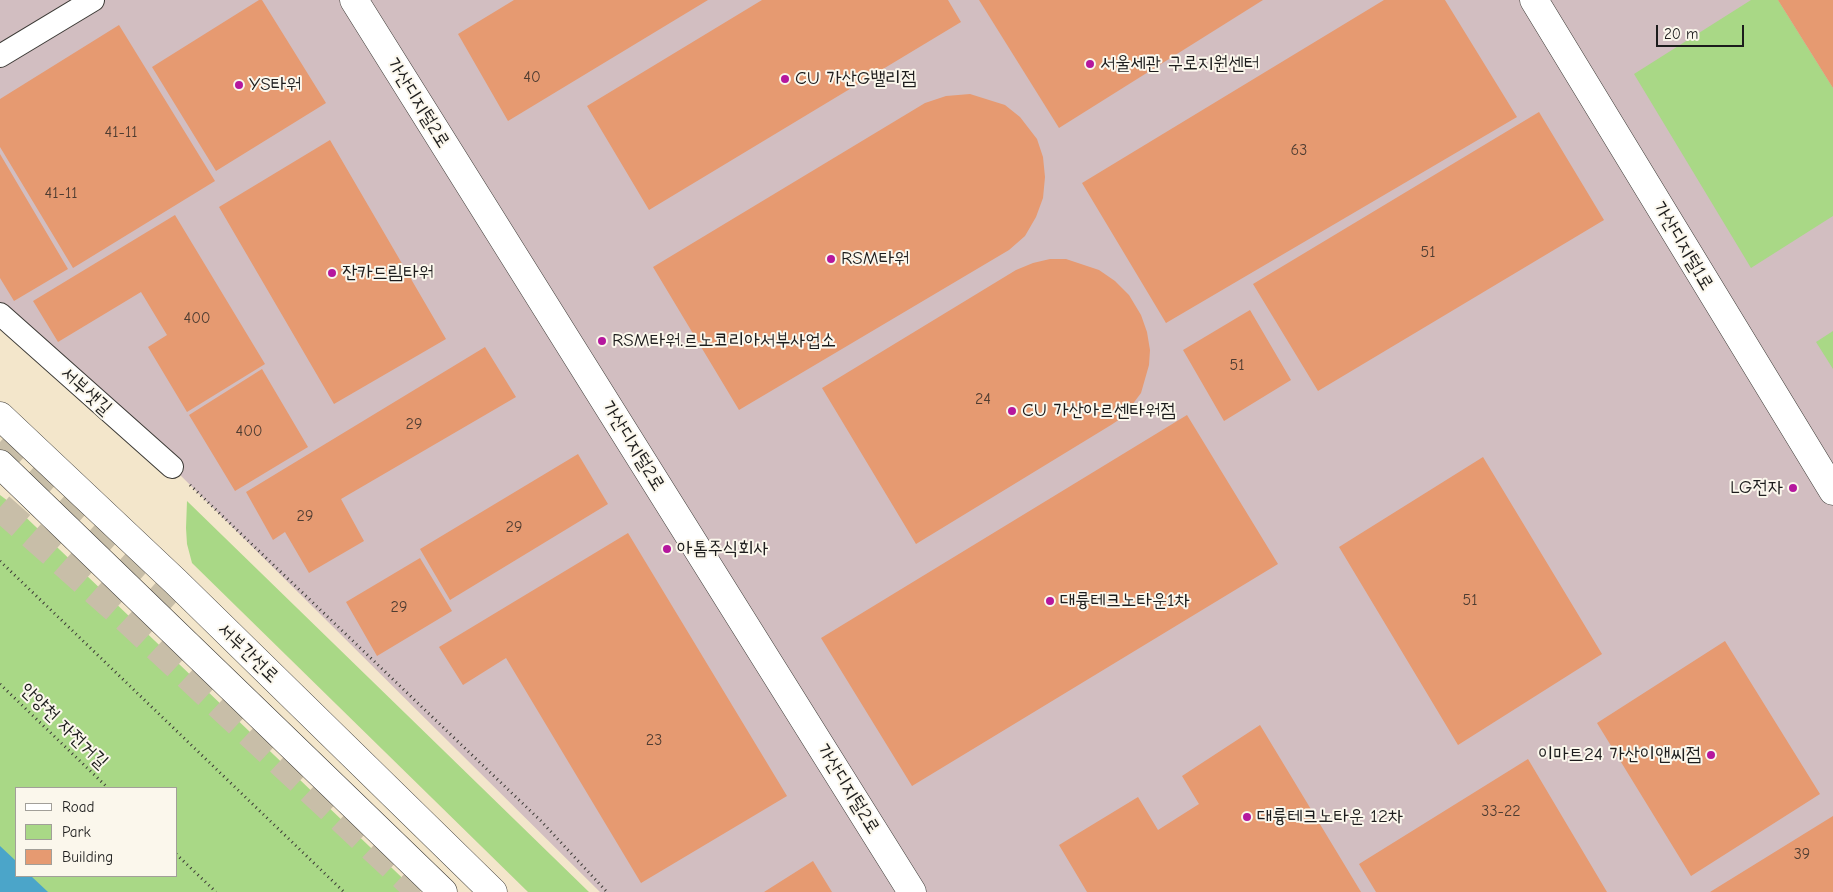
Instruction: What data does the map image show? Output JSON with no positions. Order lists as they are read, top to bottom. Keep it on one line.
{"streets":{"street":["가산디지털2로","가산디지털1로","서부샛길","서부간선로"],"path":["안양천 자전거길"]},"places":["서울세관 구로지원센터","CU 가산G밸리점","YS타워","RSM타워","잔카드림타워","RSM타워.르노코리아서부사업소","CU 가산아르센타워점","LG전자","아톰주식회사","대륭테크노타운1차","이마트24 가산이앤씨점","대륭테크노타운 12차"],"house_numbers":["40","41-11","63","41-11","51","400","51","24","29","400","29","29","51","29","23","33-22","39"],"legend":["Road","Park","Building"],"scale_bar":"20 m"}
